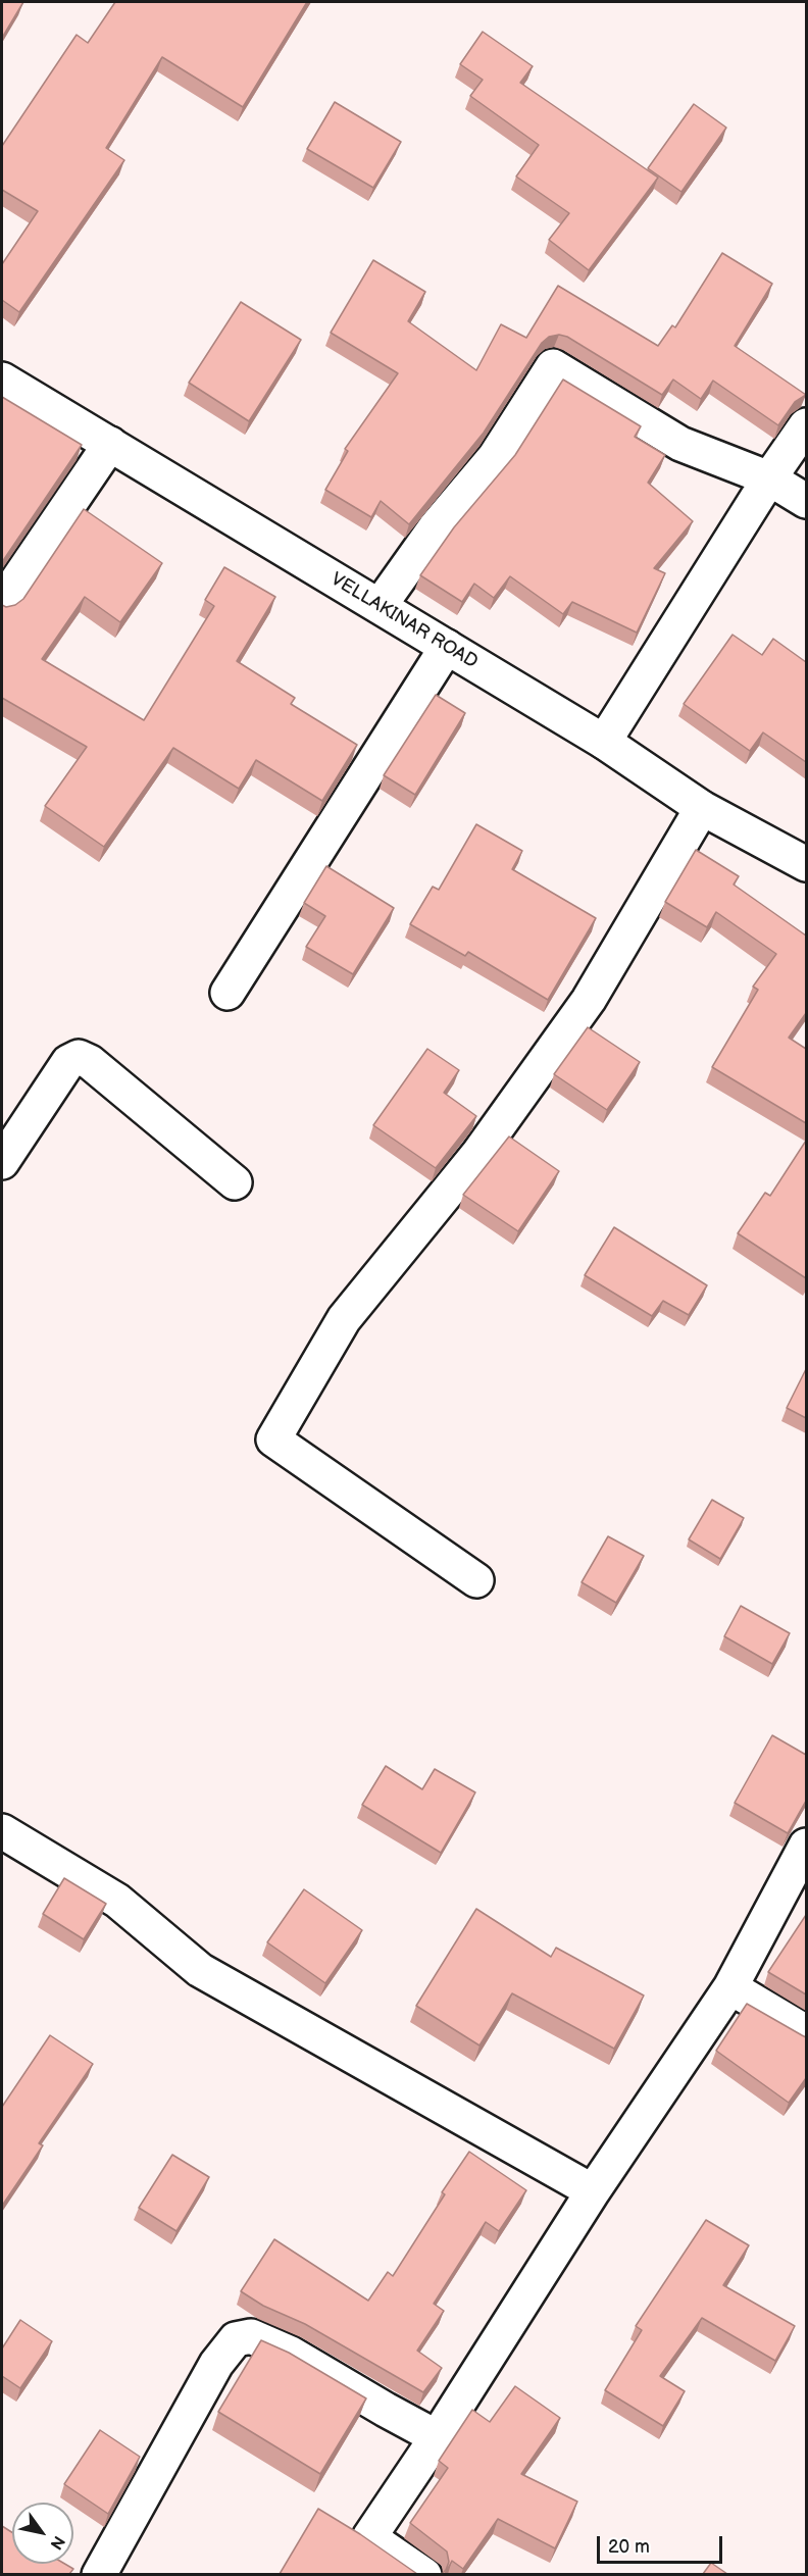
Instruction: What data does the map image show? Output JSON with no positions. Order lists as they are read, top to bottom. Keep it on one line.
{"streets":{"street":["VELLAKINAR ROAD"]},"scale_bar":"20 m","north":"bottom right"}
